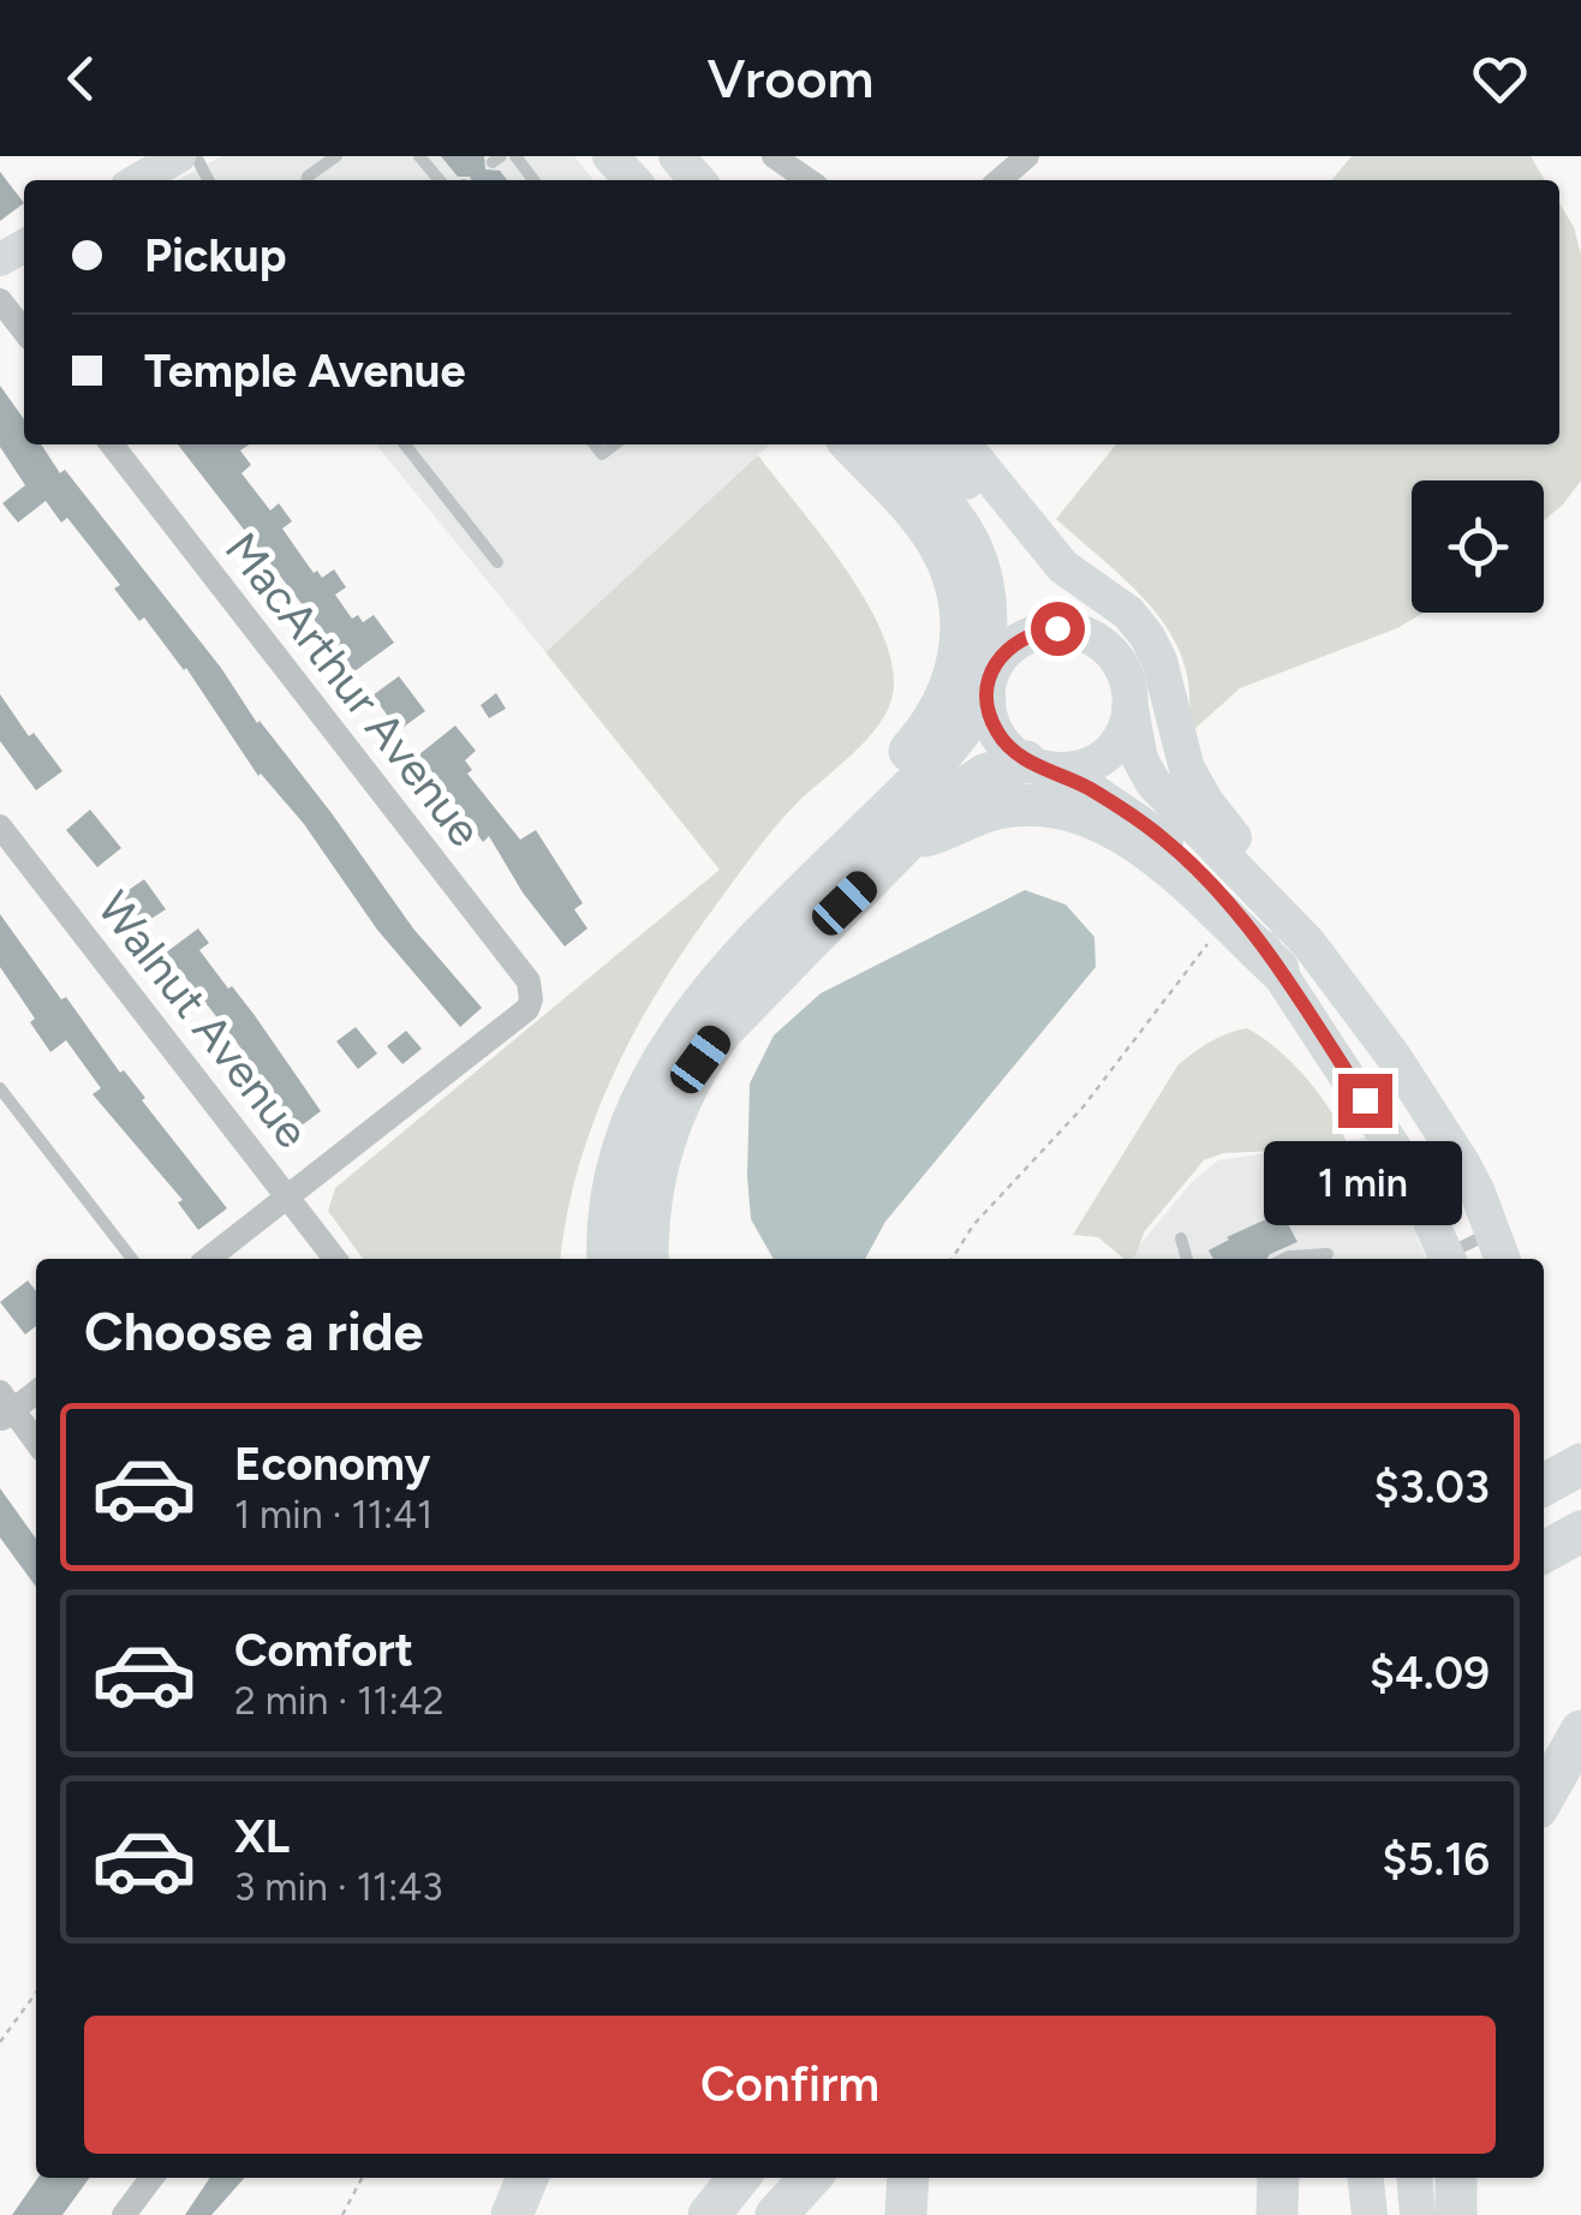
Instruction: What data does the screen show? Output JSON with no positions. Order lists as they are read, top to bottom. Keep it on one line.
{"streets":{"street":["MacArthur Avenue","Walnut Avenue"]},"crossings":[["MacArthur Avenue","Walnut Avenue"]],"page":{"header":"Vroom","banner":["Pickup","Temple Avenue"],"bubble":"1 min","heading":"Choose a ride","list":[{"name":"Economy","note":"1 min · 11:41","value":"$3.03"},{"name":"Comfort","note":"2 min · 11:42","value":"$4.09"},{"name":"XL","note":"3 min · 11:43","value":"$5.16"}],"buttons":"Confirm"}}
